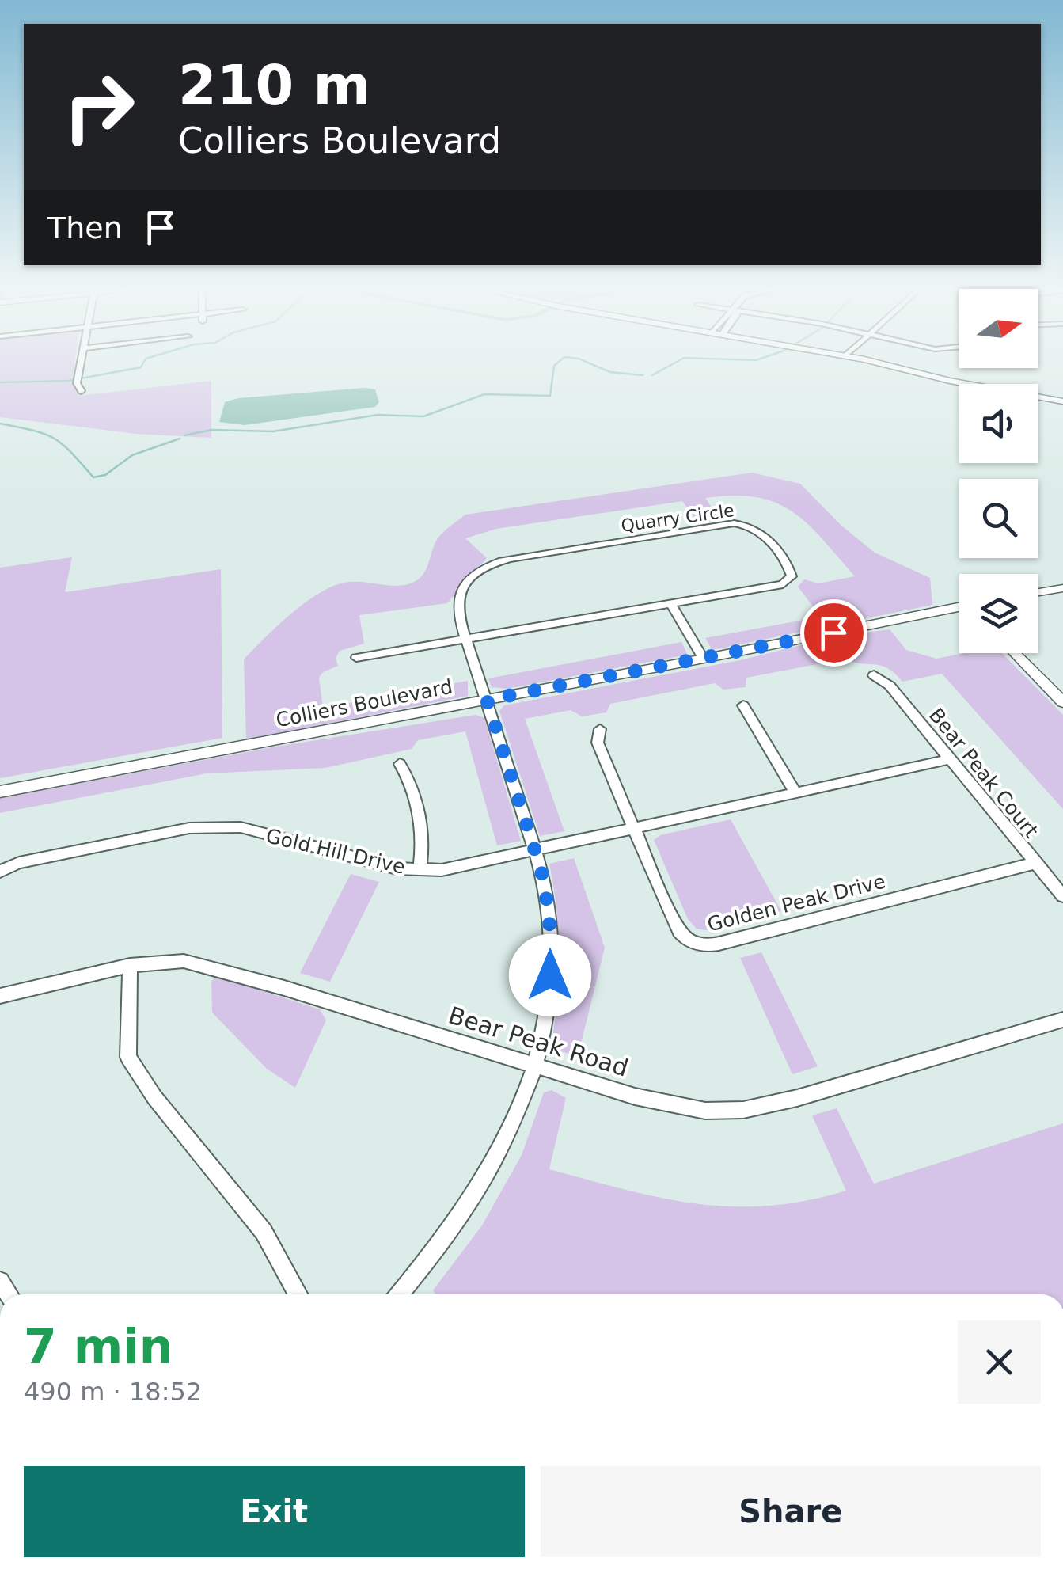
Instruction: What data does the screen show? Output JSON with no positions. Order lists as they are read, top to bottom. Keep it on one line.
{"streets":{"street":["Quarry Circle","Colliers Boulevard","Bear Peak Court","Gold Hill Drive","Golden Peak Drive","Bear Peak Road"]},"crossings":[["Quarry Circle","Colliers Boulevard"],["Quarry Circle","Gold Hill Drive"],["Quarry Circle","Bear Peak Road"],["Bear Peak Court","Gold Hill Drive"],["Bear Peak Court","Golden Peak Drive"],["Gold Hill Drive","Golden Peak Drive"]],"north":"right","page":{"turn":["210 m","Colliers Boulevard"],"then":"Then","heading":["7 min","490 m · 18:52"],"buttons":["Exit","Share"]}}
